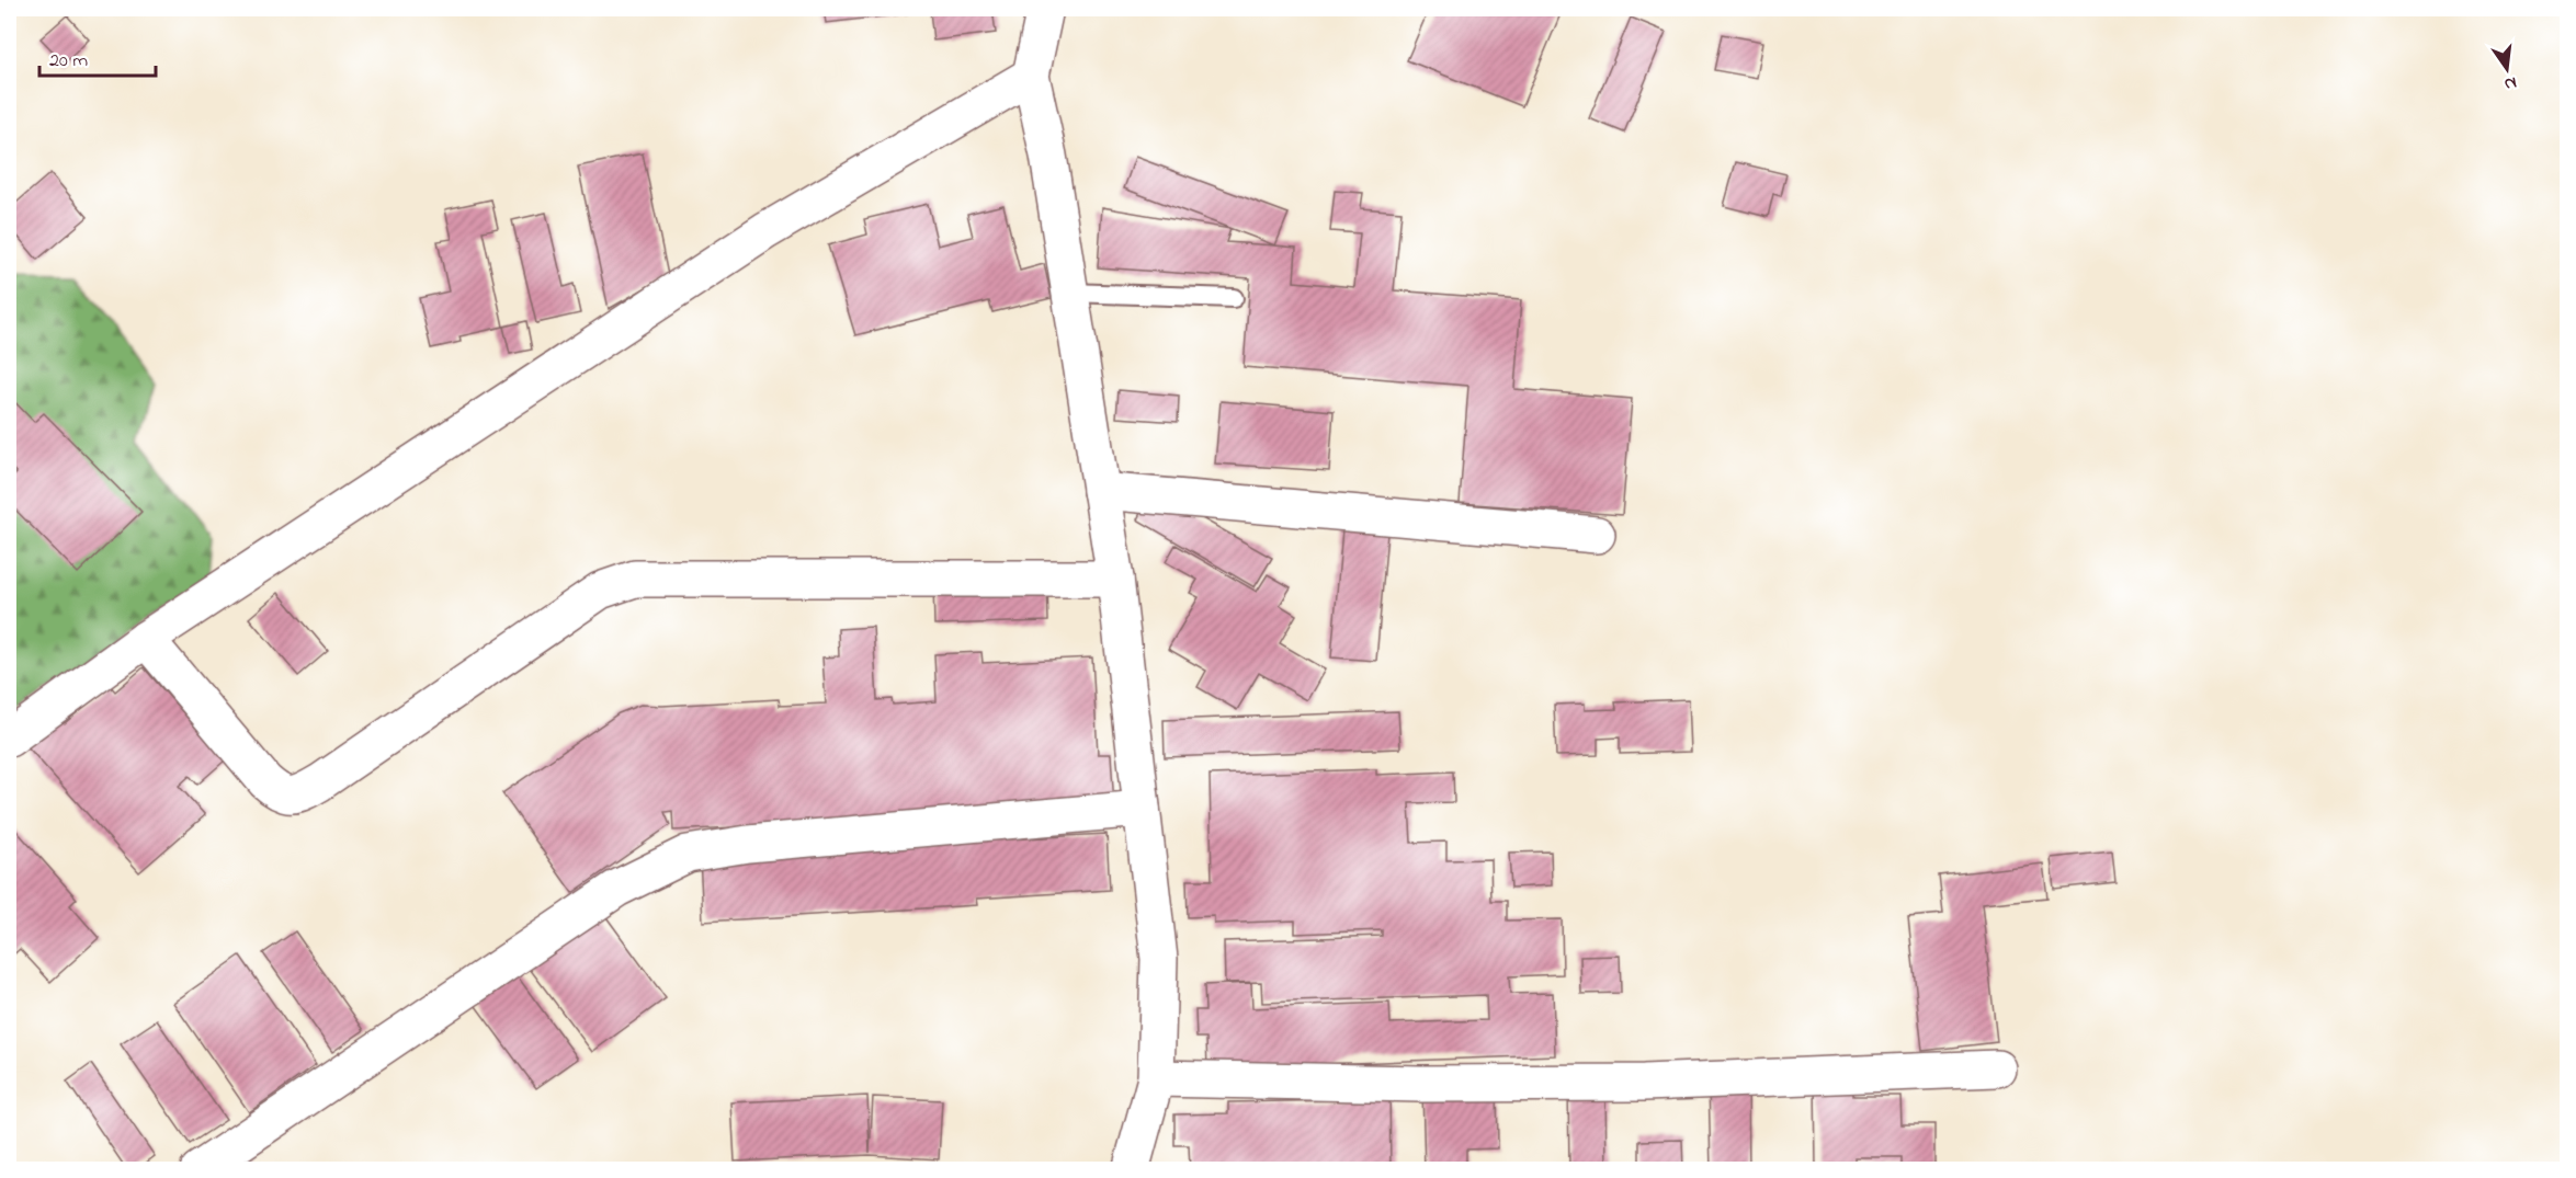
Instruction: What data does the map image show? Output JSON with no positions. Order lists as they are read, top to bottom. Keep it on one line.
{"scale_bar":"20 m","north":"bottom"}
